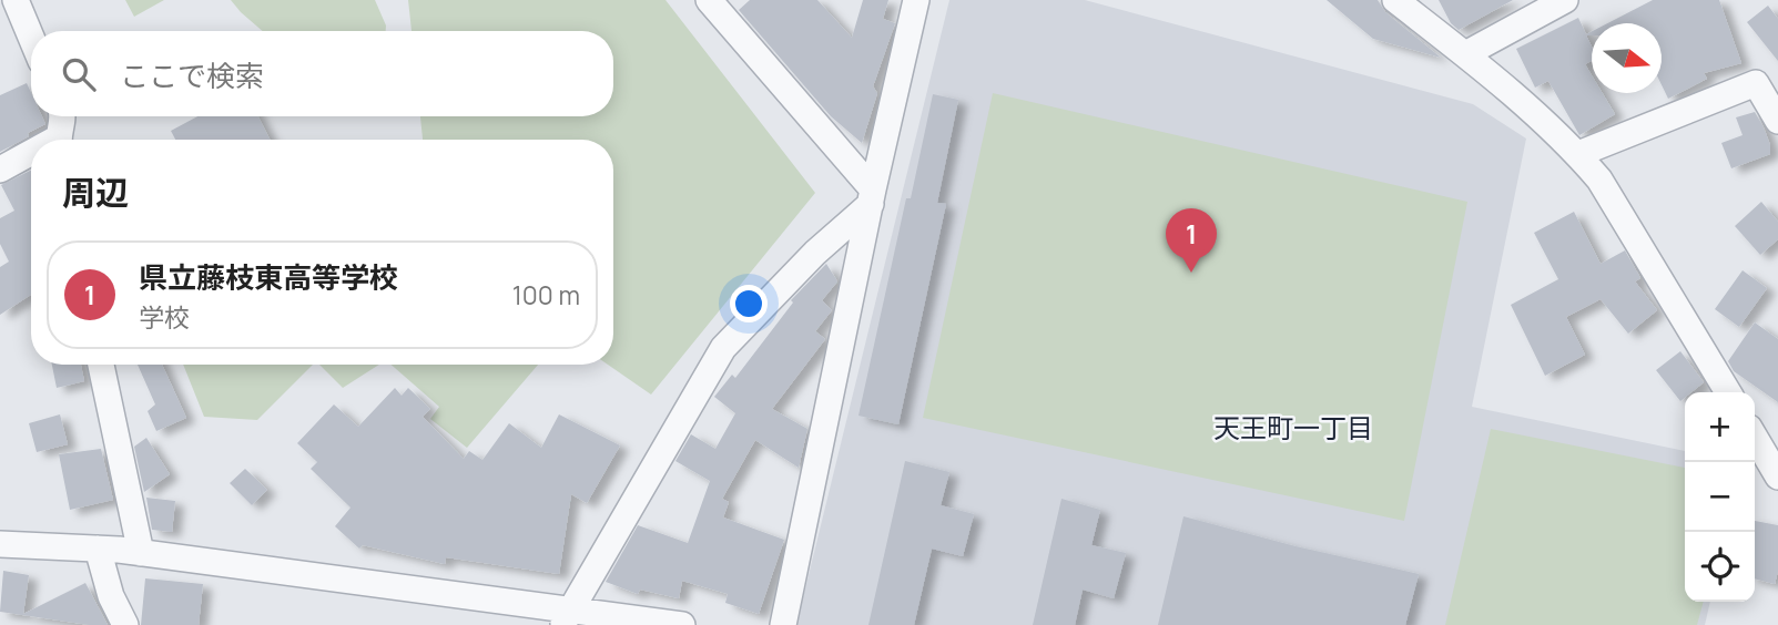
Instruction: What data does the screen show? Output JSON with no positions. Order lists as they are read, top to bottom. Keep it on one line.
{"districts":["天王町一丁目"],"north":"right","page":{"search":"ここで検索","heading":"周辺","pins":"1","list":[{"mark":"1","name":"県立藤枝東高等学校","note":"学校","value":"100 m"}],"map_buttons":["+","−"]}}
